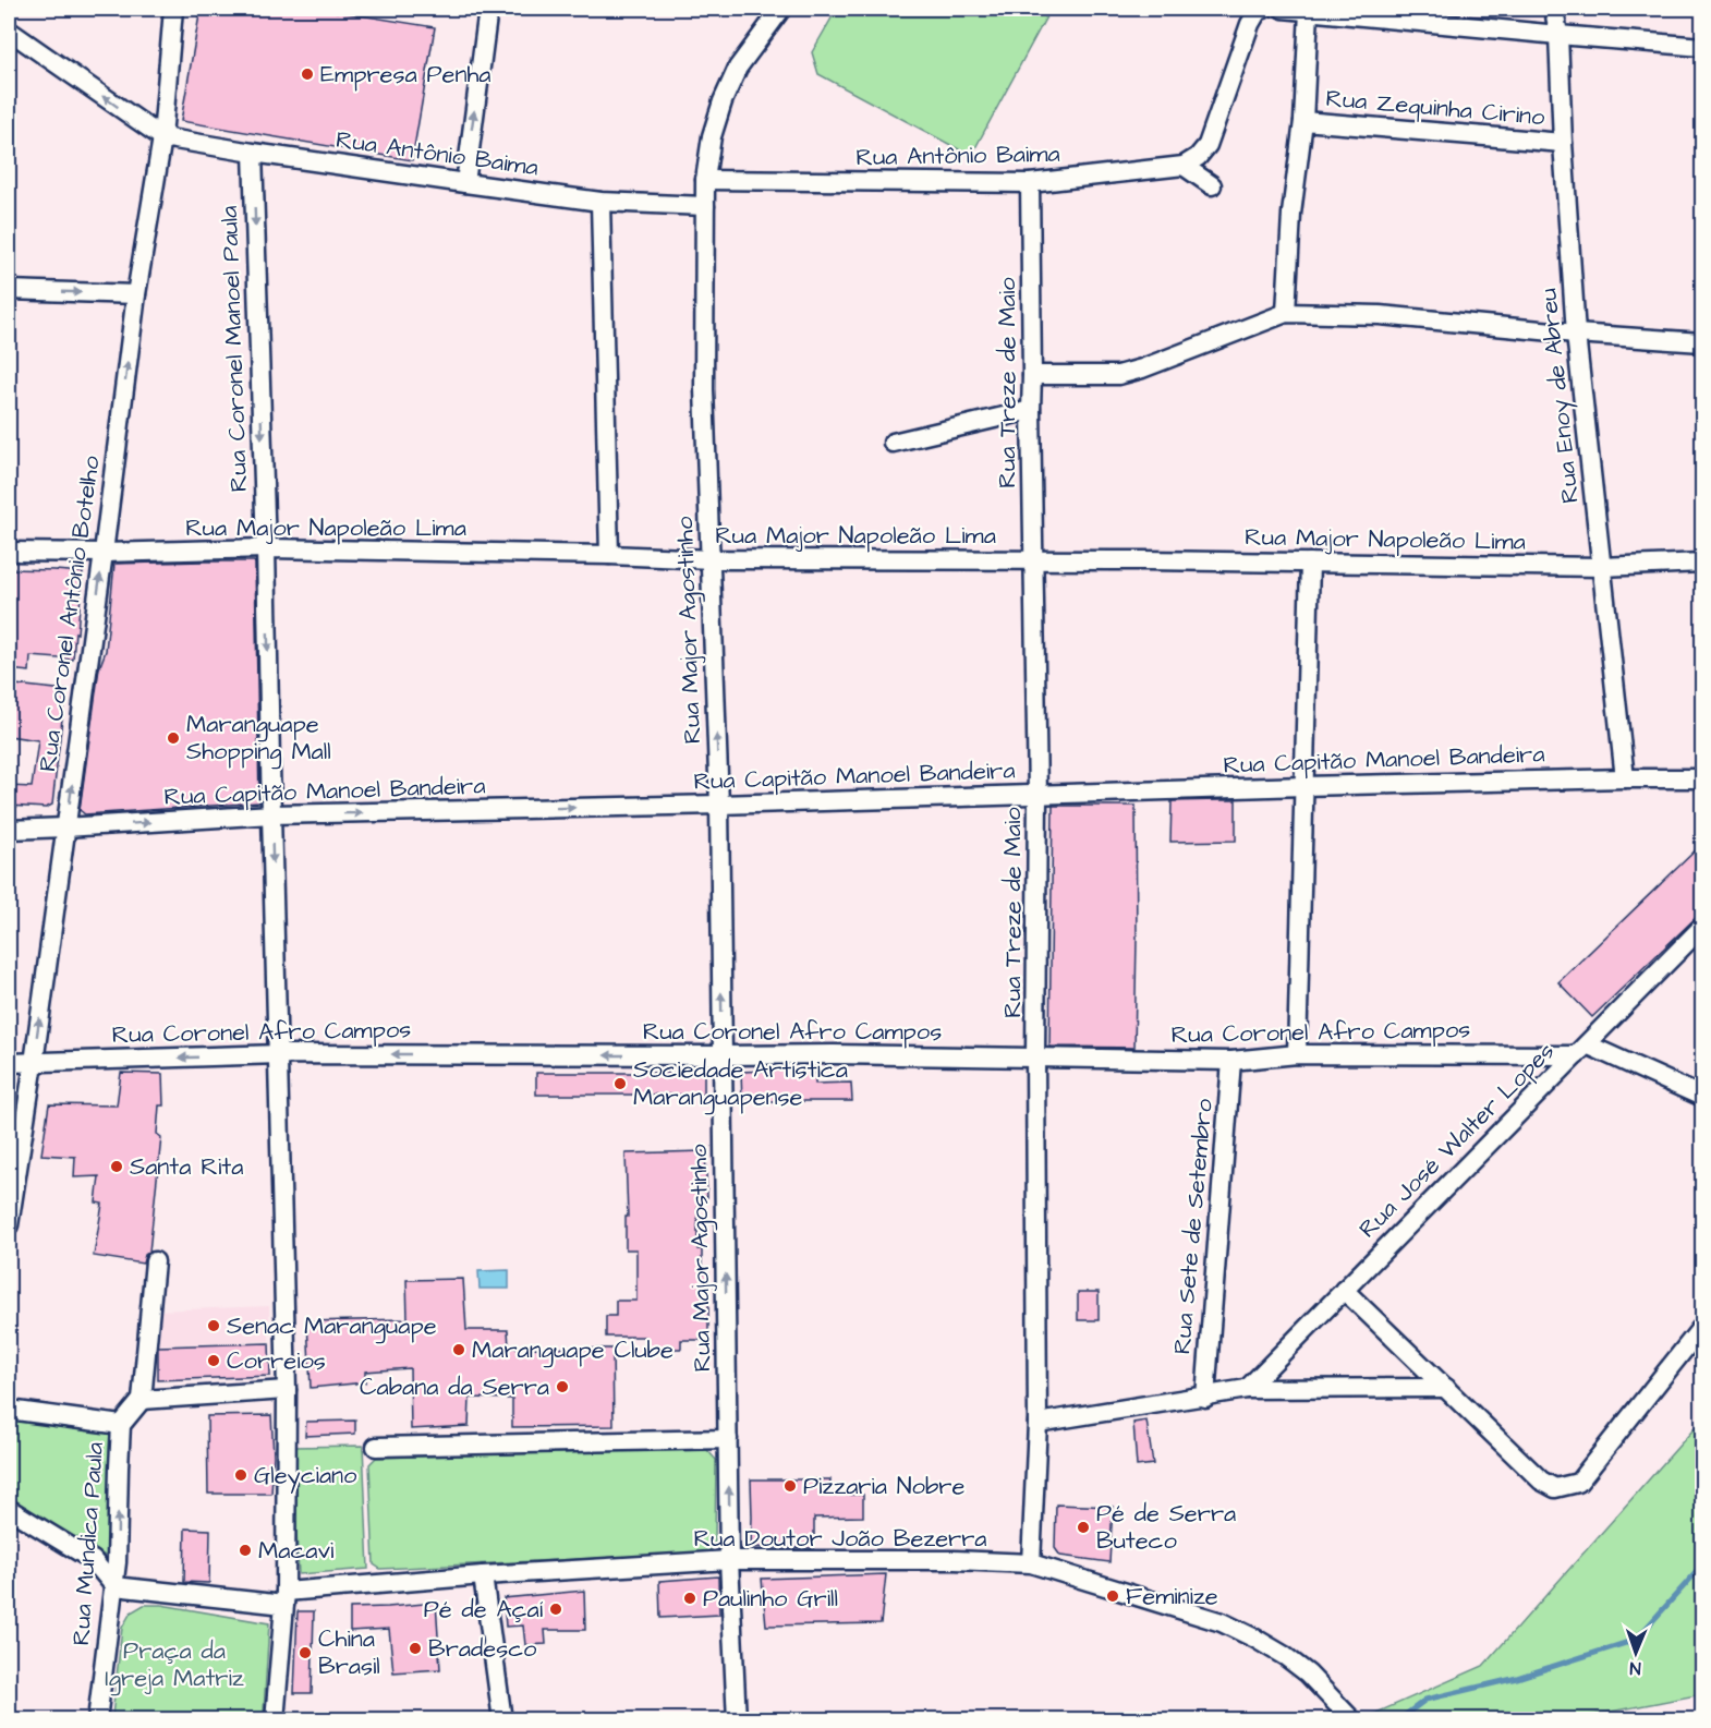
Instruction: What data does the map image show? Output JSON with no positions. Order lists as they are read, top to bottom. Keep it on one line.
{"streets":{"street":["Rua Zequinha Cirino","Rua Antônio Baima","Rua Coronel Manoel Paula","Rua Treze de Maio","Rua Enoy de Abreu","Rua Major Napoleão Lima","Rua Coronel Antônio Botelho","Rua Major Agostinho","Rua Capitão Manoel Bandeira","Rua Coronel Afro Campos","Rua José Walter Lopes","Rua Sete de Setembro","Rua Doutor João Bezerra","Rua Mundica Paula"]},"crossings":[["Rua Zequinha Cirino","Rua Enoy de Abreu"],["Rua Antônio Baima","Rua Coronel Manoel Paula"],["Rua Antônio Baima","Rua Treze de Maio"],["Rua Antônio Baima","Rua Coronel Antônio Botelho"],["Rua Antônio Baima","Rua Major Agostinho"],["Rua Coronel Manoel Paula","Rua Major Napoleão Lima"],["Rua Coronel Manoel Paula","Rua Capitão Manoel Bandeira"],["Rua Coronel Manoel Paula","Rua Coronel Afro Campos"],["Rua Coronel Manoel Paula","Rua Doutor João Bezerra"],["Rua Treze de Maio","Rua Major Napoleão Lima"],["Rua Treze de Maio","Rua Capitão Manoel Bandeira"],["Rua Treze de Maio","Rua Coronel Afro Campos"],["Rua Treze de Maio","Rua Doutor João Bezerra"],["Rua Enoy de Abreu","Rua Major Napoleão Lima"],["Rua Enoy de Abreu","Rua Capitão Manoel Bandeira"],["Rua Major Napoleão Lima","Rua Coronel Antônio Botelho"],["Rua Major Napoleão Lima","Rua Major Agostinho"],["Rua Coronel Antônio Botelho","Rua Capitão Manoel Bandeira"],["Rua Coronel Antônio Botelho","Rua Coronel Afro Campos"],["Rua Major Agostinho","Rua Capitão Manoel Bandeira"],["Rua Major Agostinho","Rua Coronel Afro Campos"],["Rua Major Agostinho","Rua Doutor João Bezerra"],["Rua Coronel Afro Campos","Rua José Walter Lopes"],["Rua Coronel Afro Campos","Rua Sete de Setembro"],["Rua Doutor João Bezerra","Rua Mundica Paula"]],"one_way":["Rua Coronel Manoel Paula","Rua Coronel Antônio Botelho","Rua Major Agostinho","Rua Capitão Manoel Bandeira","Rua Coronel Afro Campos","Rua Mundica Paula"],"parks":["Praça da Igreja Matriz"],"places":["Empresa Penha","Maranguape Shopping Mall","Sociedade Artística Maranguapense","Santa Rita","Senac Maranguape","Maranguape Clube","Correios","Cabana da Serra","Gleyciano","Pizzaria Nobre","Pé de Serra Buteco","Macavi","Feminize","Paulinho Grill","Pé de Açaí","Bradesco","China Brasil"],"north":"bottom"}
